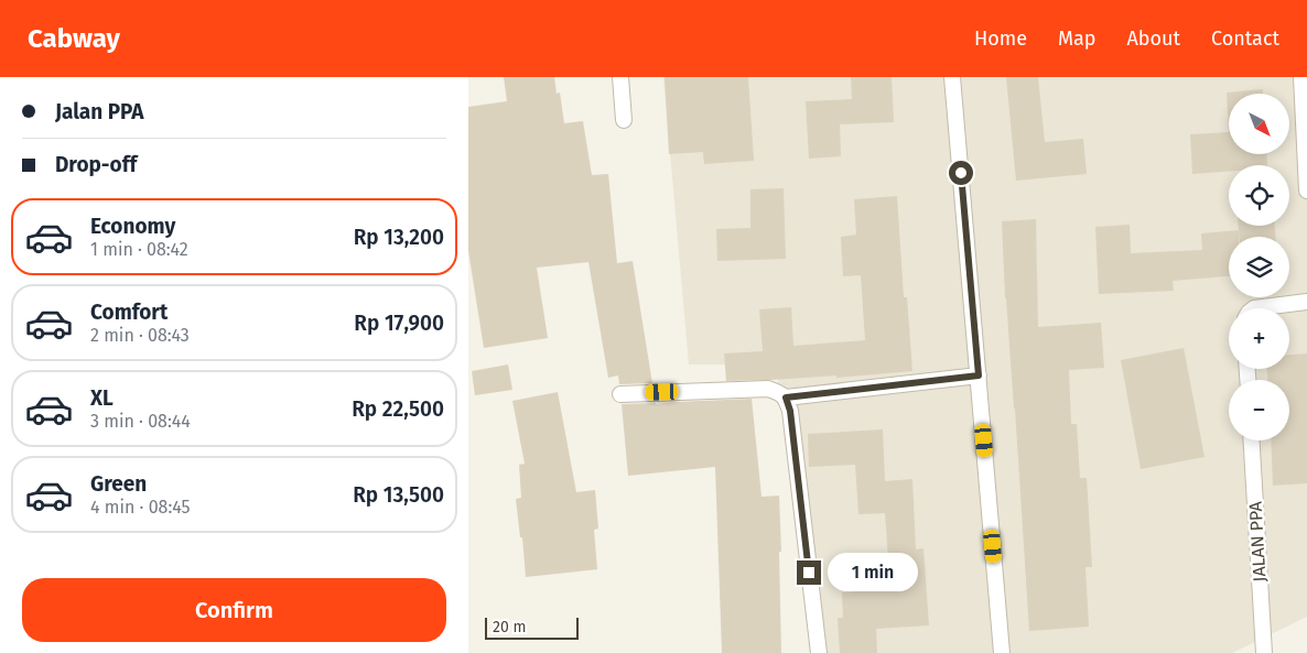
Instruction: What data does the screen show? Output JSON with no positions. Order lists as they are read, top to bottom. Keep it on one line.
{"streets":{"lane":["JALAN PPA"]},"scale_bar":"20 m","north":"bottom right","page":{"header":"Cabway","nav":["Home","Map","About","Contact"],"banner":["Jalan PPA","Drop-off"],"map_buttons":["+","−"],"list":[{"name":"Economy","note":"1 min · 08:42","value":"Rp 13,200"},{"name":"Comfort","note":"2 min · 08:43","value":"Rp 17,900"},{"name":"XL","note":"3 min · 08:44","value":"Rp 22,500"},{"name":"Green","note":"4 min · 08:45","value":"Rp 13,500"}],"bubble":"1 min","buttons":"Confirm","scale":"20 m"}}
